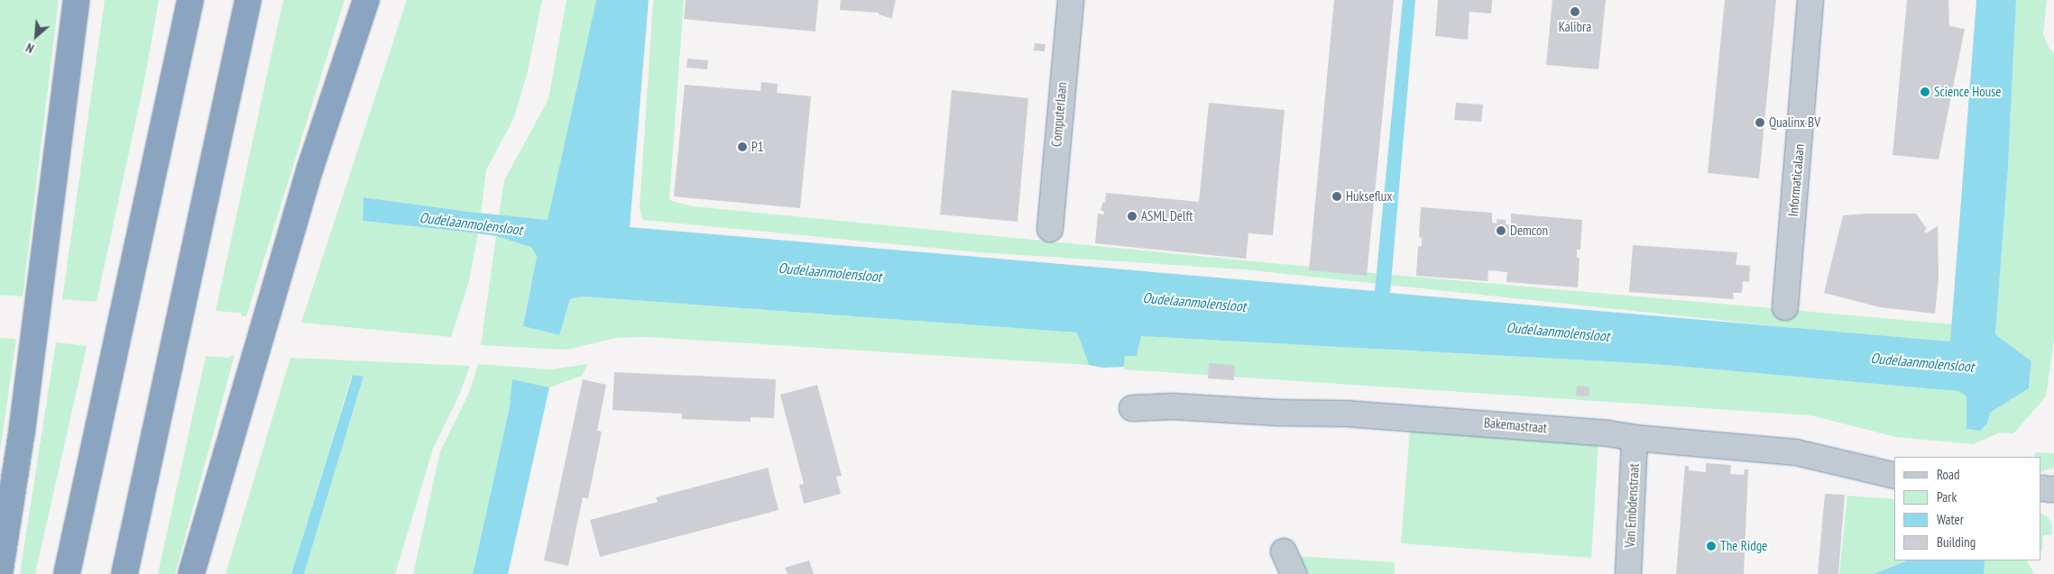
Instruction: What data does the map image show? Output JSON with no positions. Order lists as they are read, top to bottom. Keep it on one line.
{"streets":{"street":["Computerlaan","Informaticalaan","Bakemastraat","Van Embdenstraat"]},"crossings":[["Bakemastraat","Van Embdenstraat"]],"water":["Oudelaanmolensloot"],"places":["Kalibra","Science House","Qualinx BV","P1","Hukseflux","ASML Delft","Demcon","The Ridge"],"legend":["Road","Park","Water","Building"],"north":"bottom left"}
